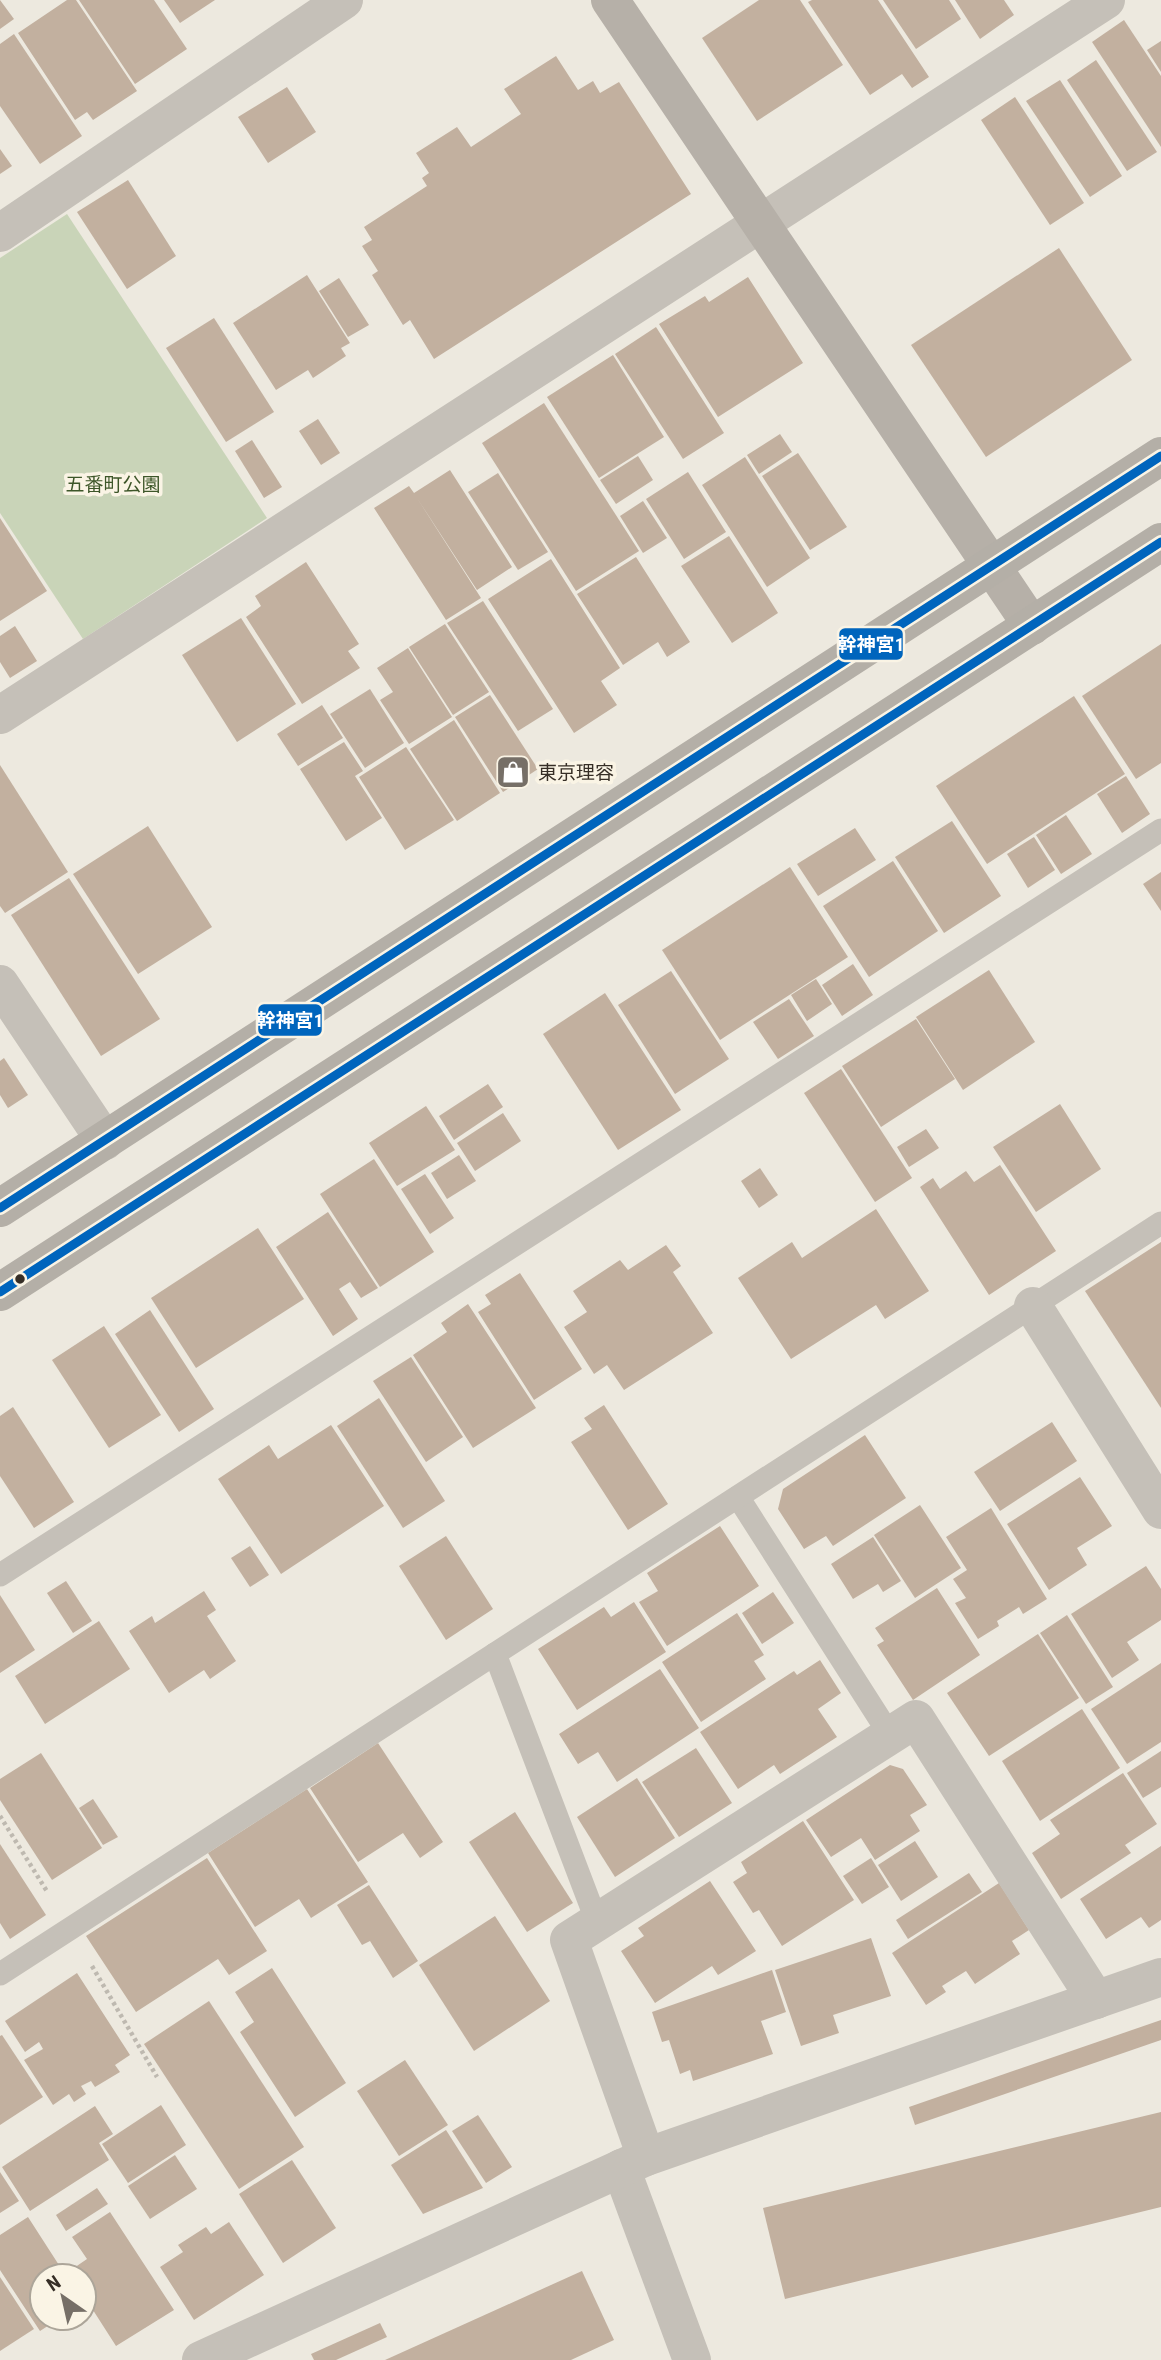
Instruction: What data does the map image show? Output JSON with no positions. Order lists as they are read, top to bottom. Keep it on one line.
{"parks":["五番町公園"],"places":{"shop":["東京理容"]},"lines":["transit line 幹神宮1"],"north":"top left"}
